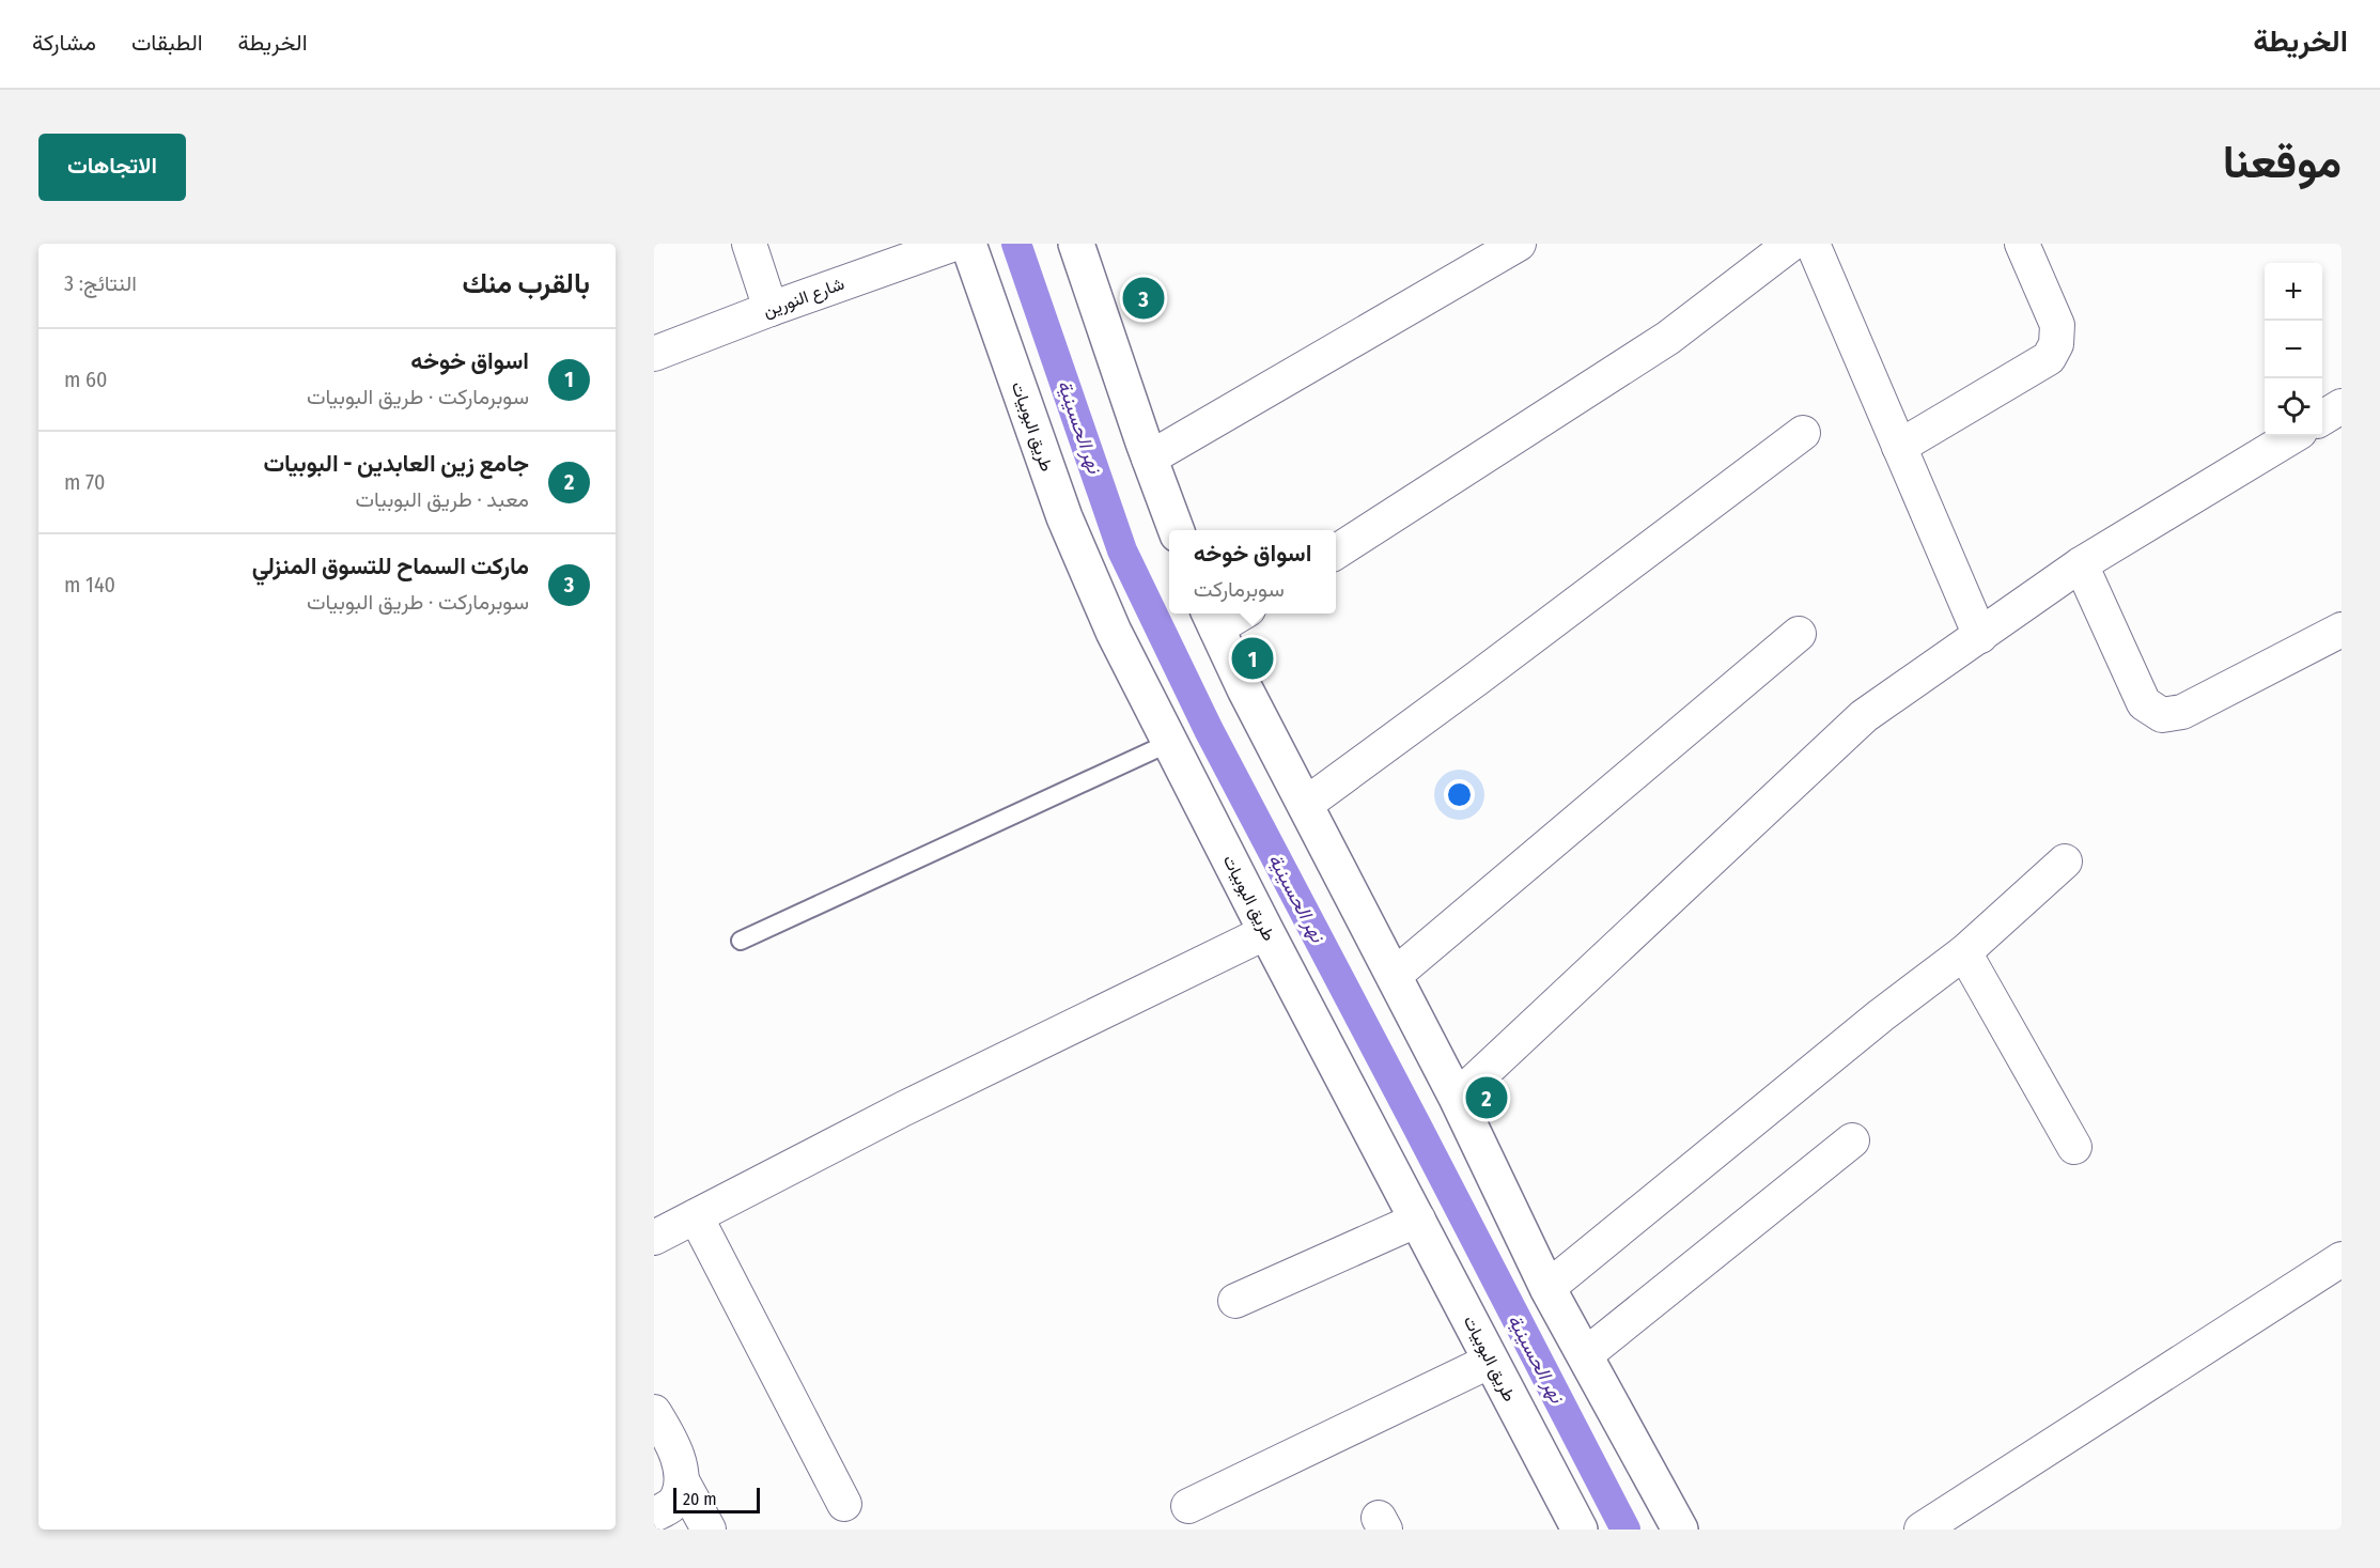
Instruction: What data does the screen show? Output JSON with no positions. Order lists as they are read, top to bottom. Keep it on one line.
{"streets":{"main road":["طريق البوبيات"],"street":["شارع النورين"]},"water":["نهر الحسينية"],"scale_bar":"20 m","page":{"header":"الخريطة","nav":["الخريطة","الطبقات","مشاركة"],"title":"موقعنا","buttons":"الاتجاهات","heading":["بالقرب منك","النتائج: 3"],"map_buttons":["+","−"],"pins":["3","1","2"],"list":[{"mark":"1","name":"اسواق خوخه","note":"سوبرماركت · طريق البوبيات","value":"60 m"},{"mark":"2","name":"جامع زين العابدين - البوبيات","note":"معبد · طريق البوبيات","value":"70 m"},{"mark":"3","name":"ماركت السماح للتسوق المنزلي","note":"سوبرماركت · طريق البوبيات","value":"140 m"}],"popup":["اسواق خوخه","سوبرماركت"],"scale":"20 m"}}
